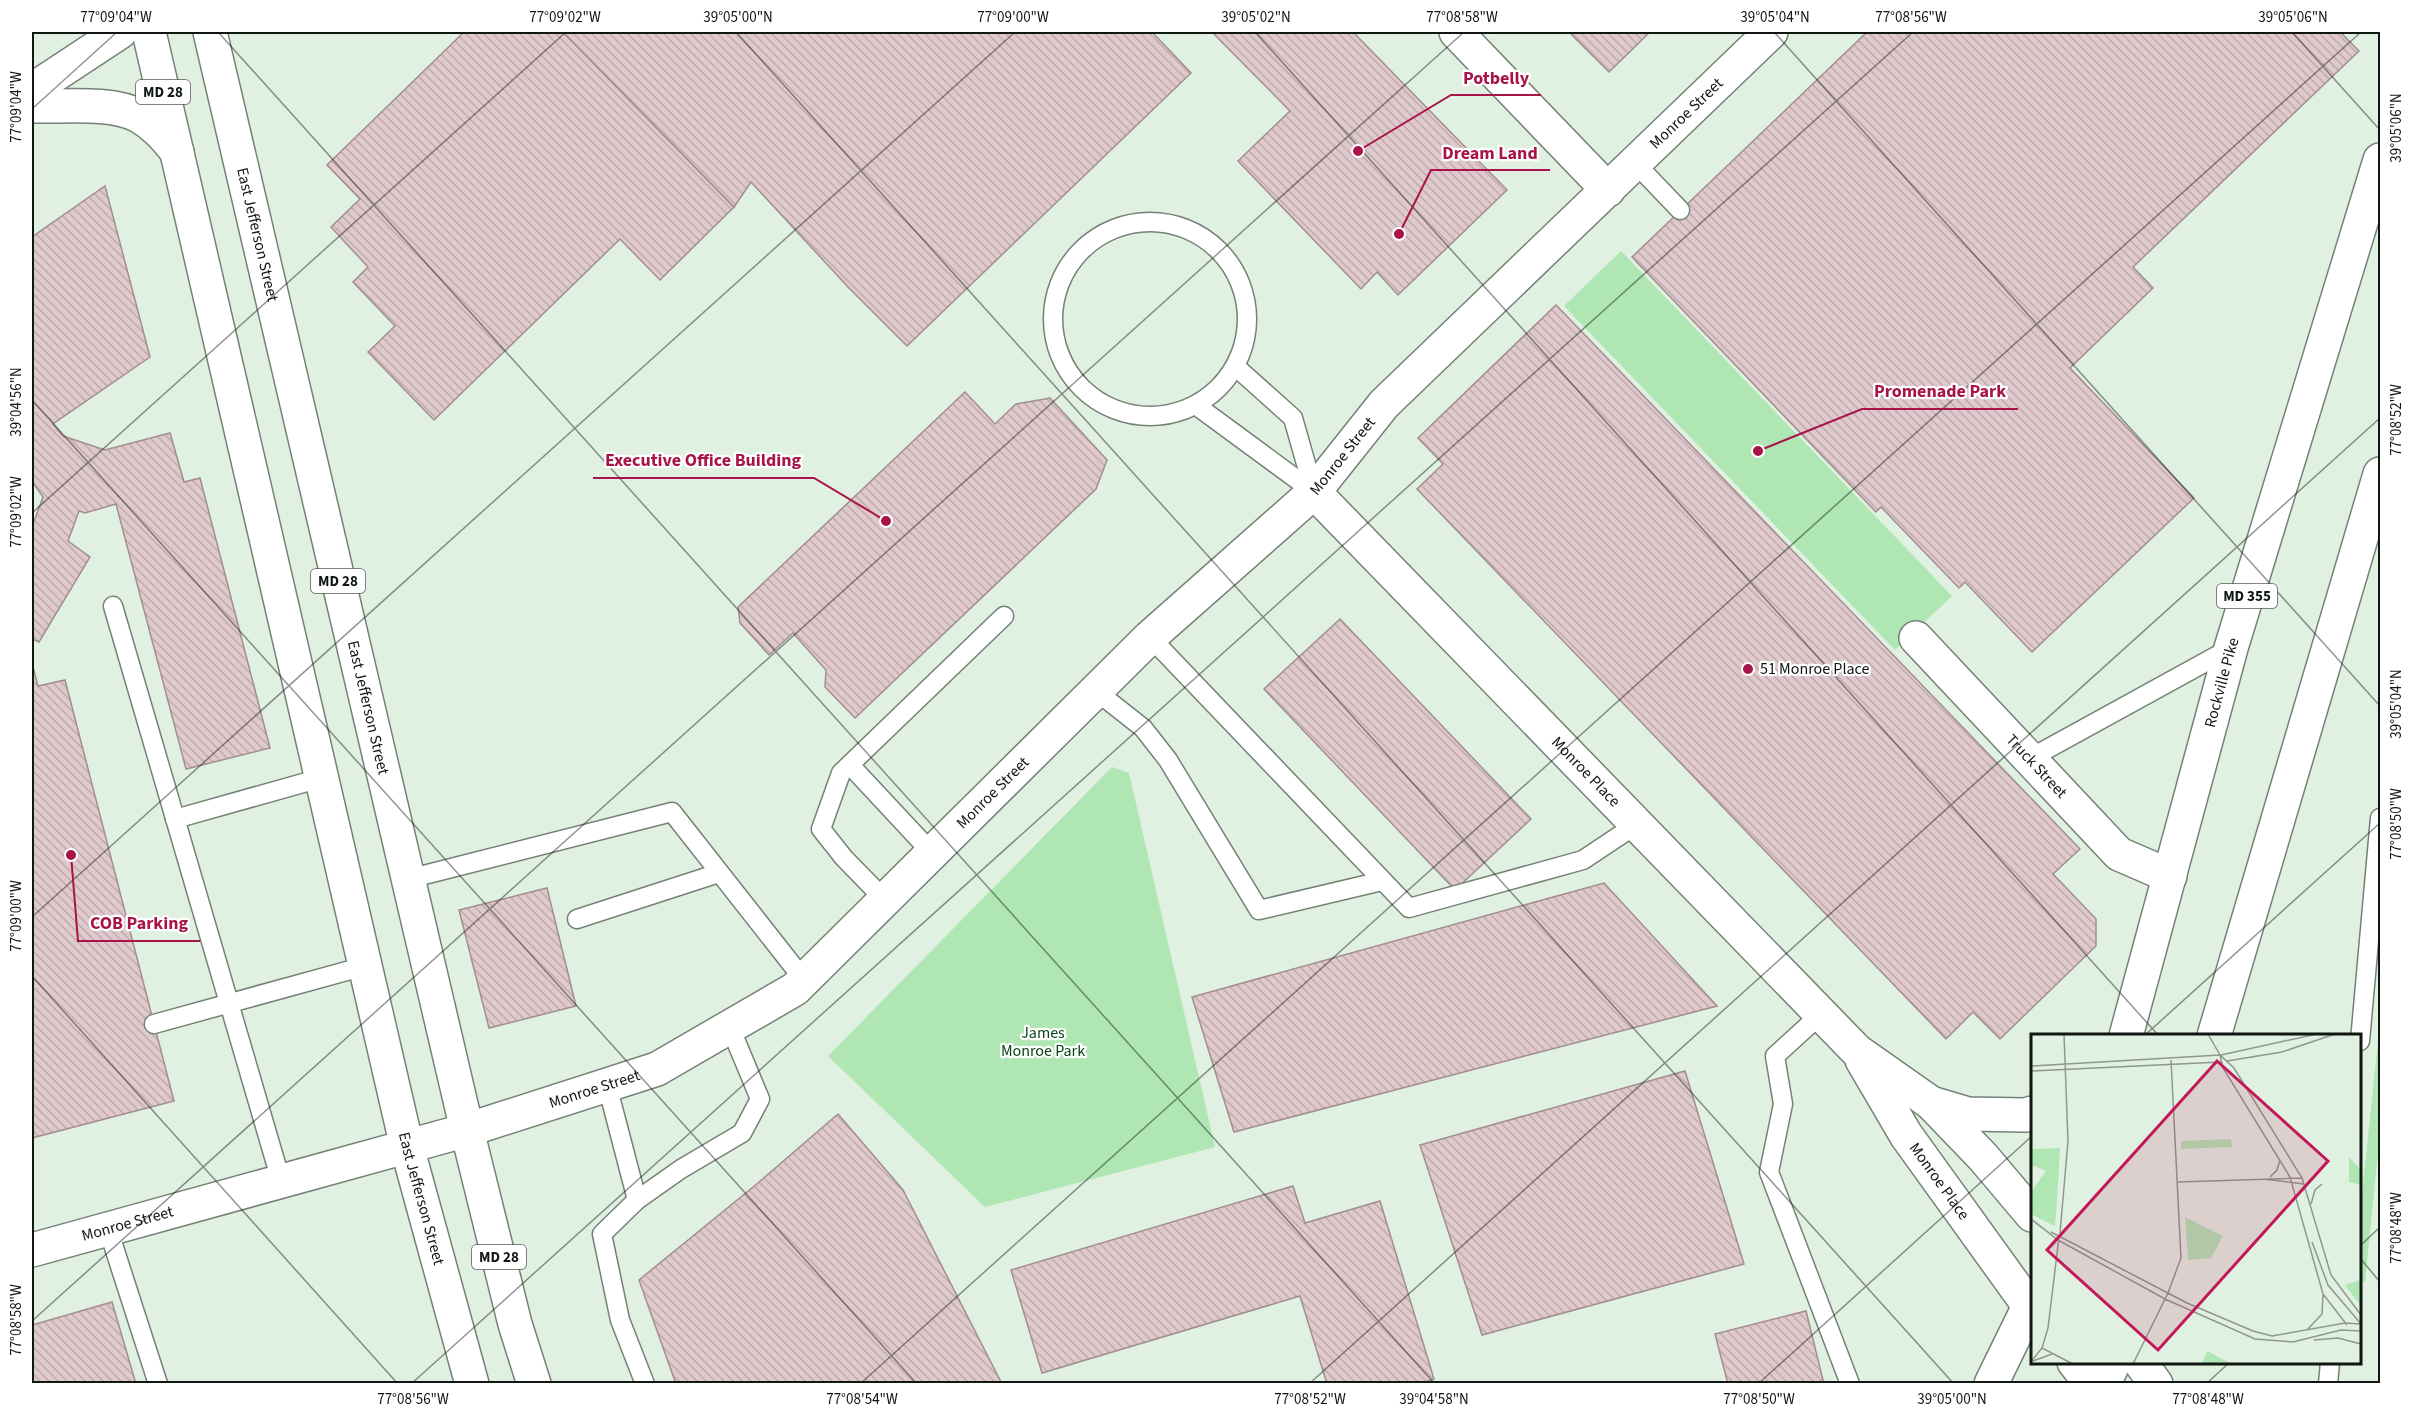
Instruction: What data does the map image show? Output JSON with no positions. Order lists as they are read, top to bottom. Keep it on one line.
{"streets":{"main road":["MD 28","Monroe Street","East Jefferson Street","MD 355","Rockville Pike","Truck Street","Monroe Place"]},"crossings":[["Monroe Street","East Jefferson Street"],["Monroe Street","Monroe Place"],["Rockville Pike","Truck Street"]],"parks":["James Monroe Park"],"places":["Potbelly","Dream Land","Promenade Park","Executive Office Building","51 Monroe Place","COB Parking"],"coordinates":["77°09'04\"W","77°09'02\"W","39°05'00\"N","77°09'00\"W","39°05'02\"N","77°08'58\"W","39°05'04\"N","77°08'56\"W","39°05'06\"N","39°04'56\"N","77°08'52\"W","77°08'50\"W","77°08'48\"W","77°08'54\"W","39°04'58\"N"]}
